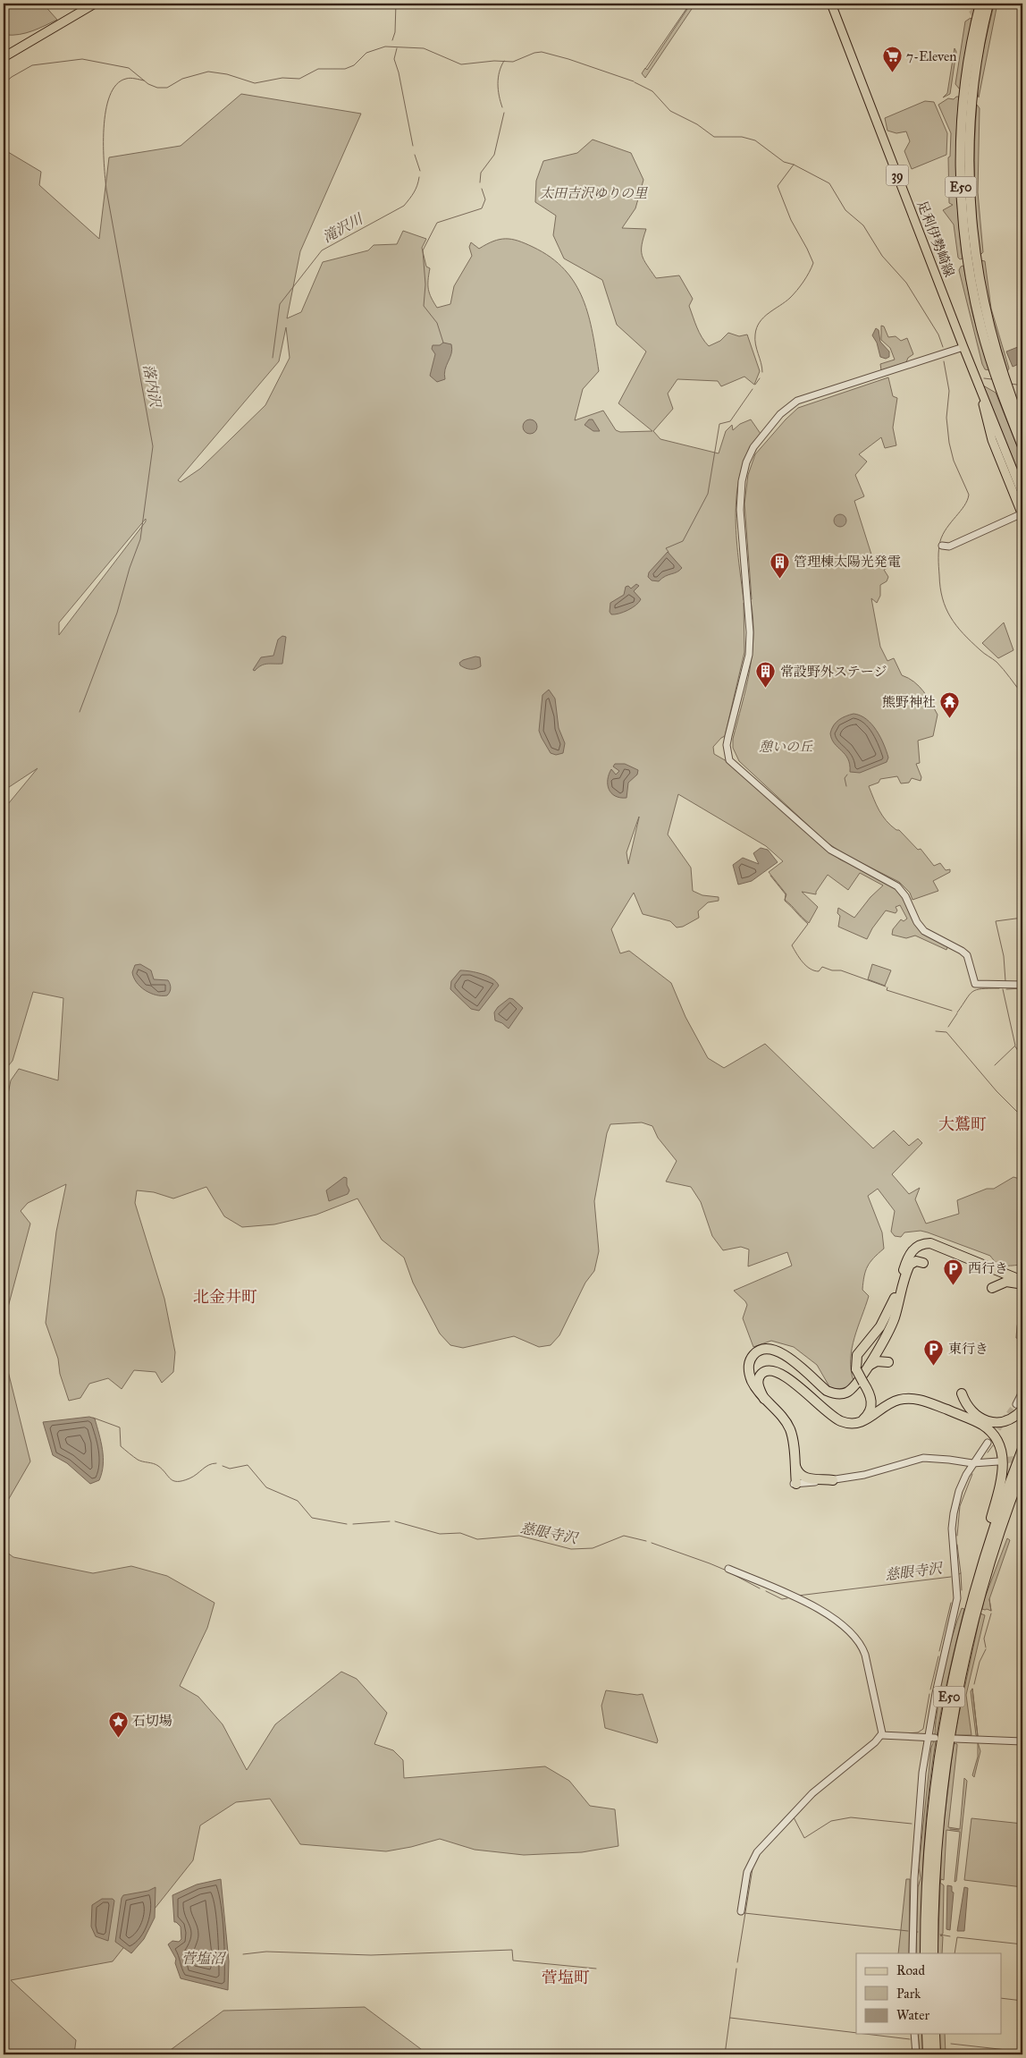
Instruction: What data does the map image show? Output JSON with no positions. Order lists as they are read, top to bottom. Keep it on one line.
{"streets":{"highway":["E50"],"main road":["39","足利伊勢崎線"]},"districts":["大鷲町","北金井町","菅塩町"],"water":["滝沢川","落内沢","慈眼寺沢","菅塩沼"],"parks":["太田吉沢ゆりの里","憩いの丘"],"places":{"supermarket":["7-Eleven"],"building":["管理棟太陽光発電","常設野外ステージ"],"temple":["熊野神社"],"parking":["西行き","東行き"],"place":["石切場"]},"legend":["Road","Park","Water"]}
